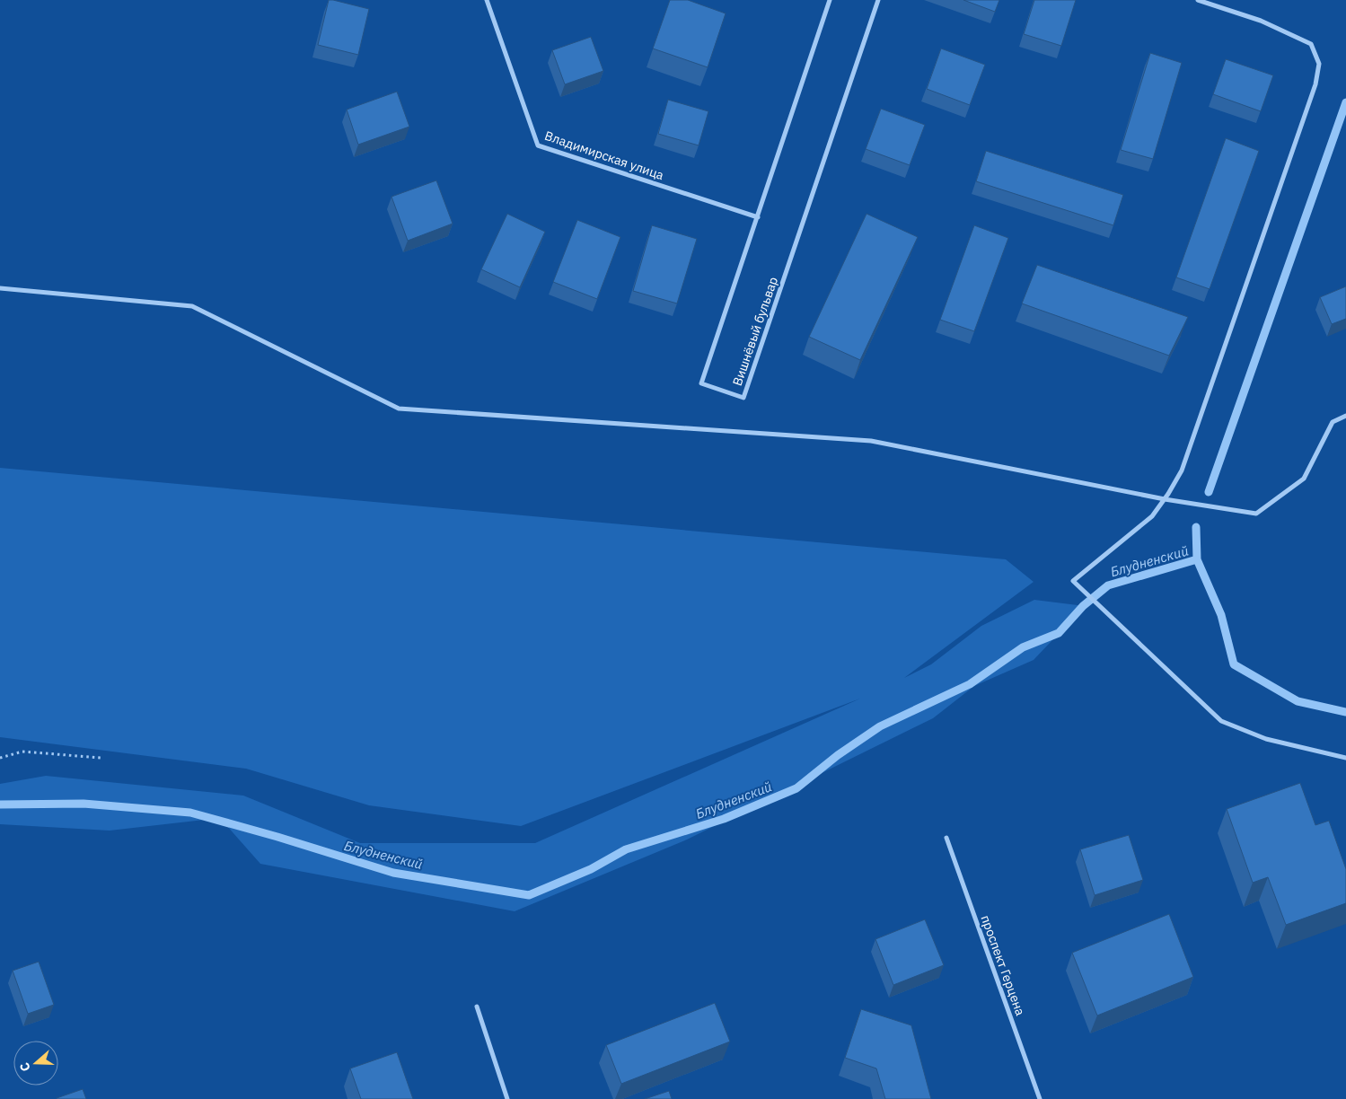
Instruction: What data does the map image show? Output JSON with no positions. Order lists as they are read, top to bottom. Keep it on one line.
{"streets":{"street":["Владимирская улица","Вишнёвый бульвар","проспект Герцена"]},"crossings":[["Владимирская улица","Вишнёвый бульвар"]],"water":["Блудненский"],"north":"left"}
